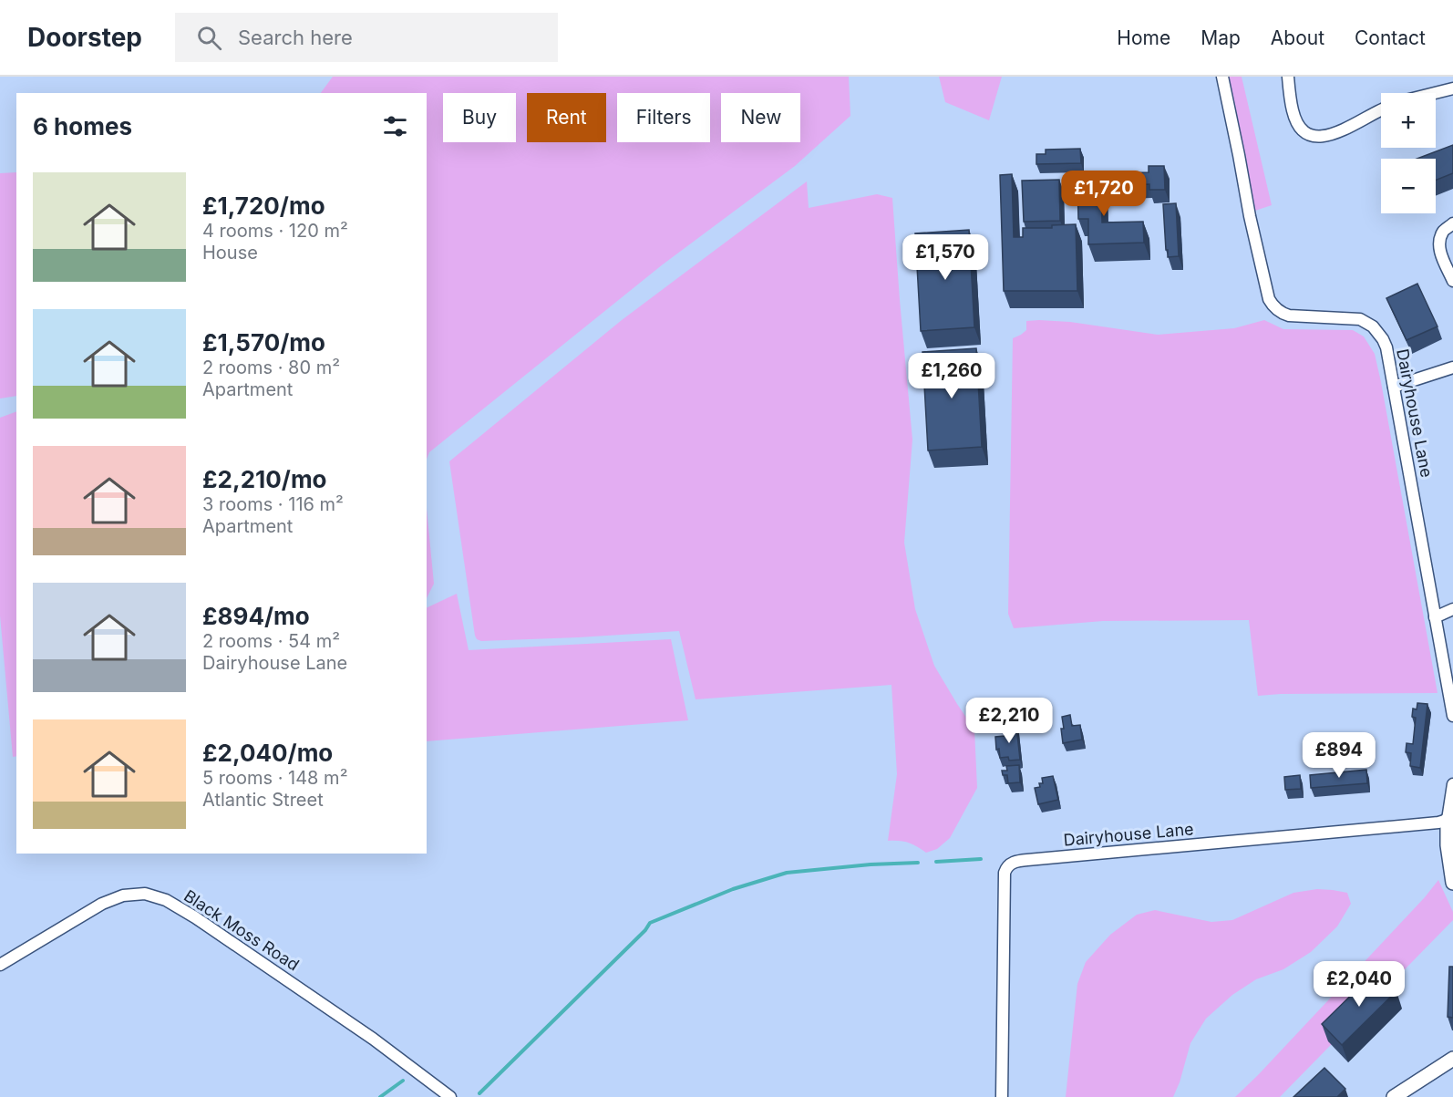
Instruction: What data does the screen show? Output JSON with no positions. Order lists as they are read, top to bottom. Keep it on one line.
{"streets":{"street":["Dairyhouse Lane","Black Moss Road"]},"page":{"header":"Doorstep","search":"Search here","nav":["Home","Map","About","Contact"],"map_buttons":["+","−"],"chip":["Buy","Rent","Filters","New"],"heading":"6 homes","list":[{"name":"£1,720/mo","note":"4 rooms · 120 m² · House"},{"name":"£1,570/mo","note":"2 rooms · 80 m² · Apartment"},{"name":"£2,210/mo","note":"3 rooms · 116 m² · Apartment"},{"name":"£894/mo","note":"2 rooms · 54 m² · Dairyhouse Lane"},{"name":"£2,040/mo","note":"5 rooms · 148 m² · Atlantic Street"}],"price":["£1,720","£1,570","£1,260","£2,210","£894","£2,040"]}}
